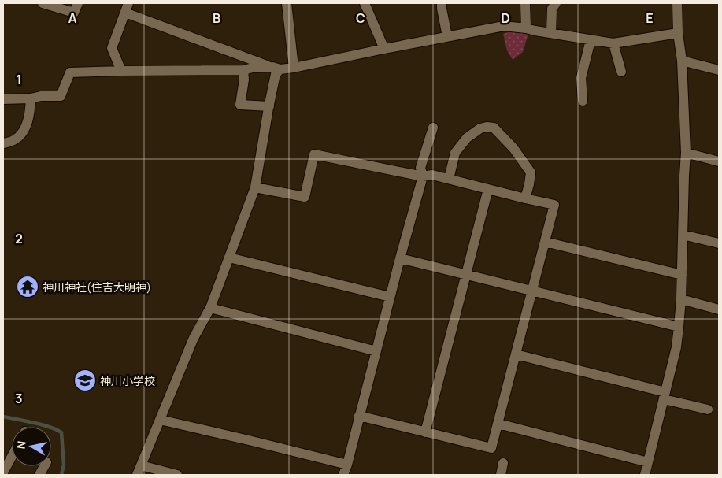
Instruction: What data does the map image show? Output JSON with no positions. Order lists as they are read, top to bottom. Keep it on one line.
{"places":{"temple":["神川神社(住吉大明神)"],"school or university":["神川小学校"]},"north":"left","grid":{"columns":["A","B","C","D","E"],"rows":["1","2","3"]}}
